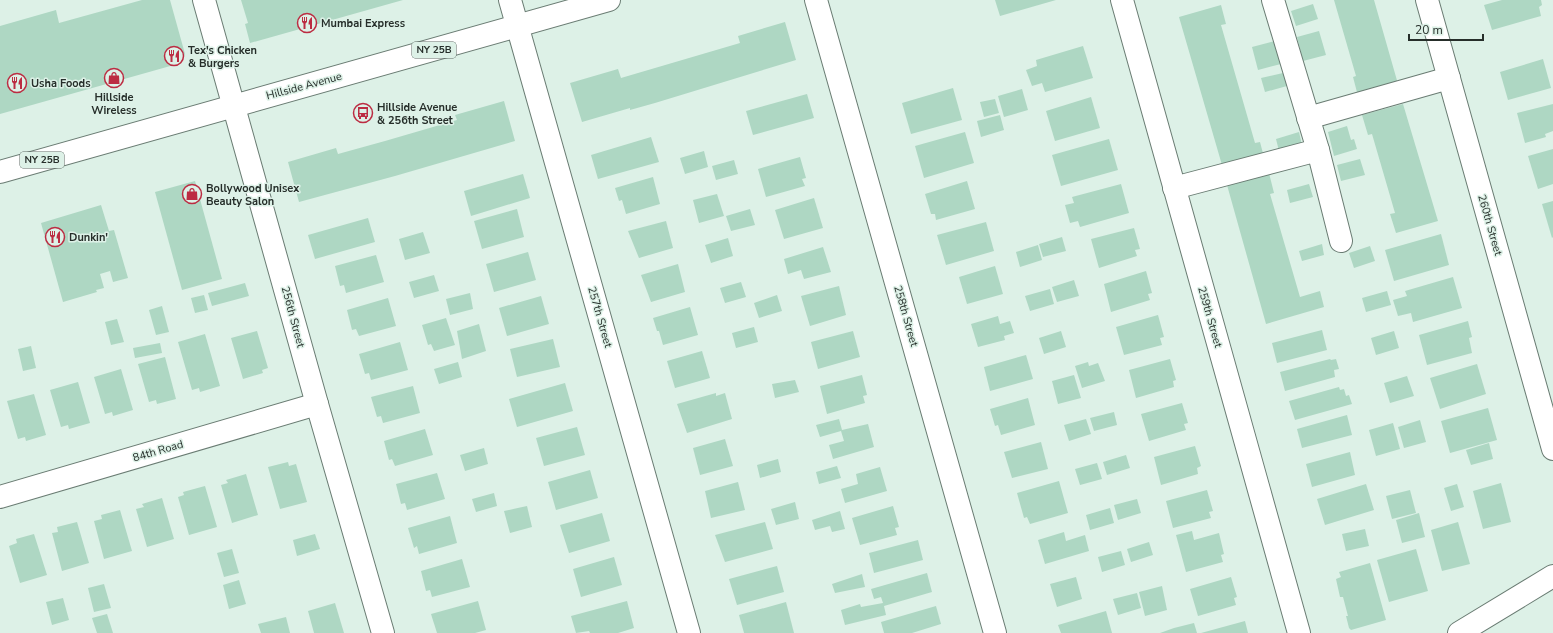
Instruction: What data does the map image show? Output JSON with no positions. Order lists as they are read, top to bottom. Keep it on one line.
{"streets":{"street":["NY 25B","Hillside Avenue","260th Street","258th Street","256th Street","257th Street","259th Street","84th Road"]},"crossings":[["Hillside Avenue","256th Street"],["Hillside Avenue","257th Street"],["256th Street","84th Road"]],"places":{"restaurant":["Mumbai Express","Tex's Chicken & Burgers","Usha Foods","Dunkin'"],"shop":["Hillside Wireless","Bollywood Unisex Beauty Salon"],"bus stop":["Hillside Avenue & 256th Street"]},"scale_bar":"20 m"}
